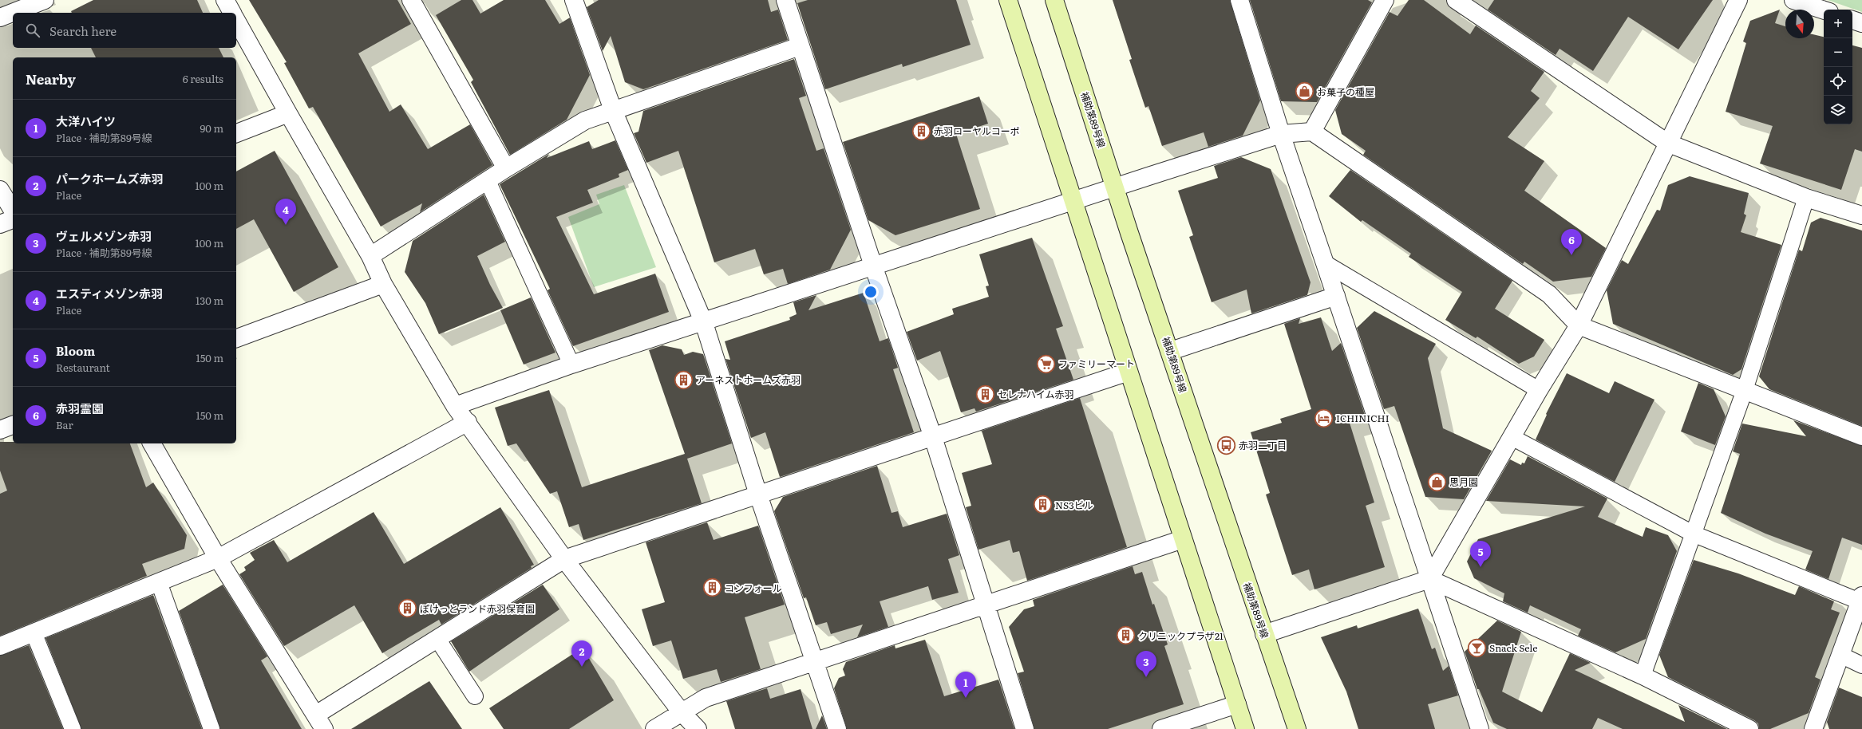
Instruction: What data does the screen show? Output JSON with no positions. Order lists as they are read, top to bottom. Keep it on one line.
{"streets":{"street":["補助第89号線"]},"places":{"shop":["お菓子の種屋","思月園"],"building":["赤羽ローヤルコーポ","アーネストホームズ赤羽","セレナハイム赤羽","NS3ビル","コンフォール","ぽけっとランド赤羽保育園","クリニックプラザ21"],"supermarket":["ファミリーマート"],"hotel":["ICHINICHI"],"bus stop":["赤羽二丁目"],"bar":["Snack Sele"]},"north":"bottom","page":{"map_buttons":["+","−"],"search":"Search here","heading":["Nearby","6 results"],"list":[{"mark":"1","name":"大洋ハイツ","note":"Place · 補助第89号線","value":"90 m"},{"mark":"2","name":"パークホームズ赤羽","note":"Place","value":"100 m"},{"mark":"3","name":"ヴェルメゾン赤羽","note":"Place · 補助第89号線","value":"100 m"},{"mark":"4","name":"エスティメゾン赤羽","note":"Place","value":"130 m"},{"mark":"5","name":"Bloom","note":"Restaurant","value":"150 m"},{"mark":"6","name":"赤羽霊園","note":"Bar","value":"150 m"}],"pins":["4","6","5","2","3","1"]}}
